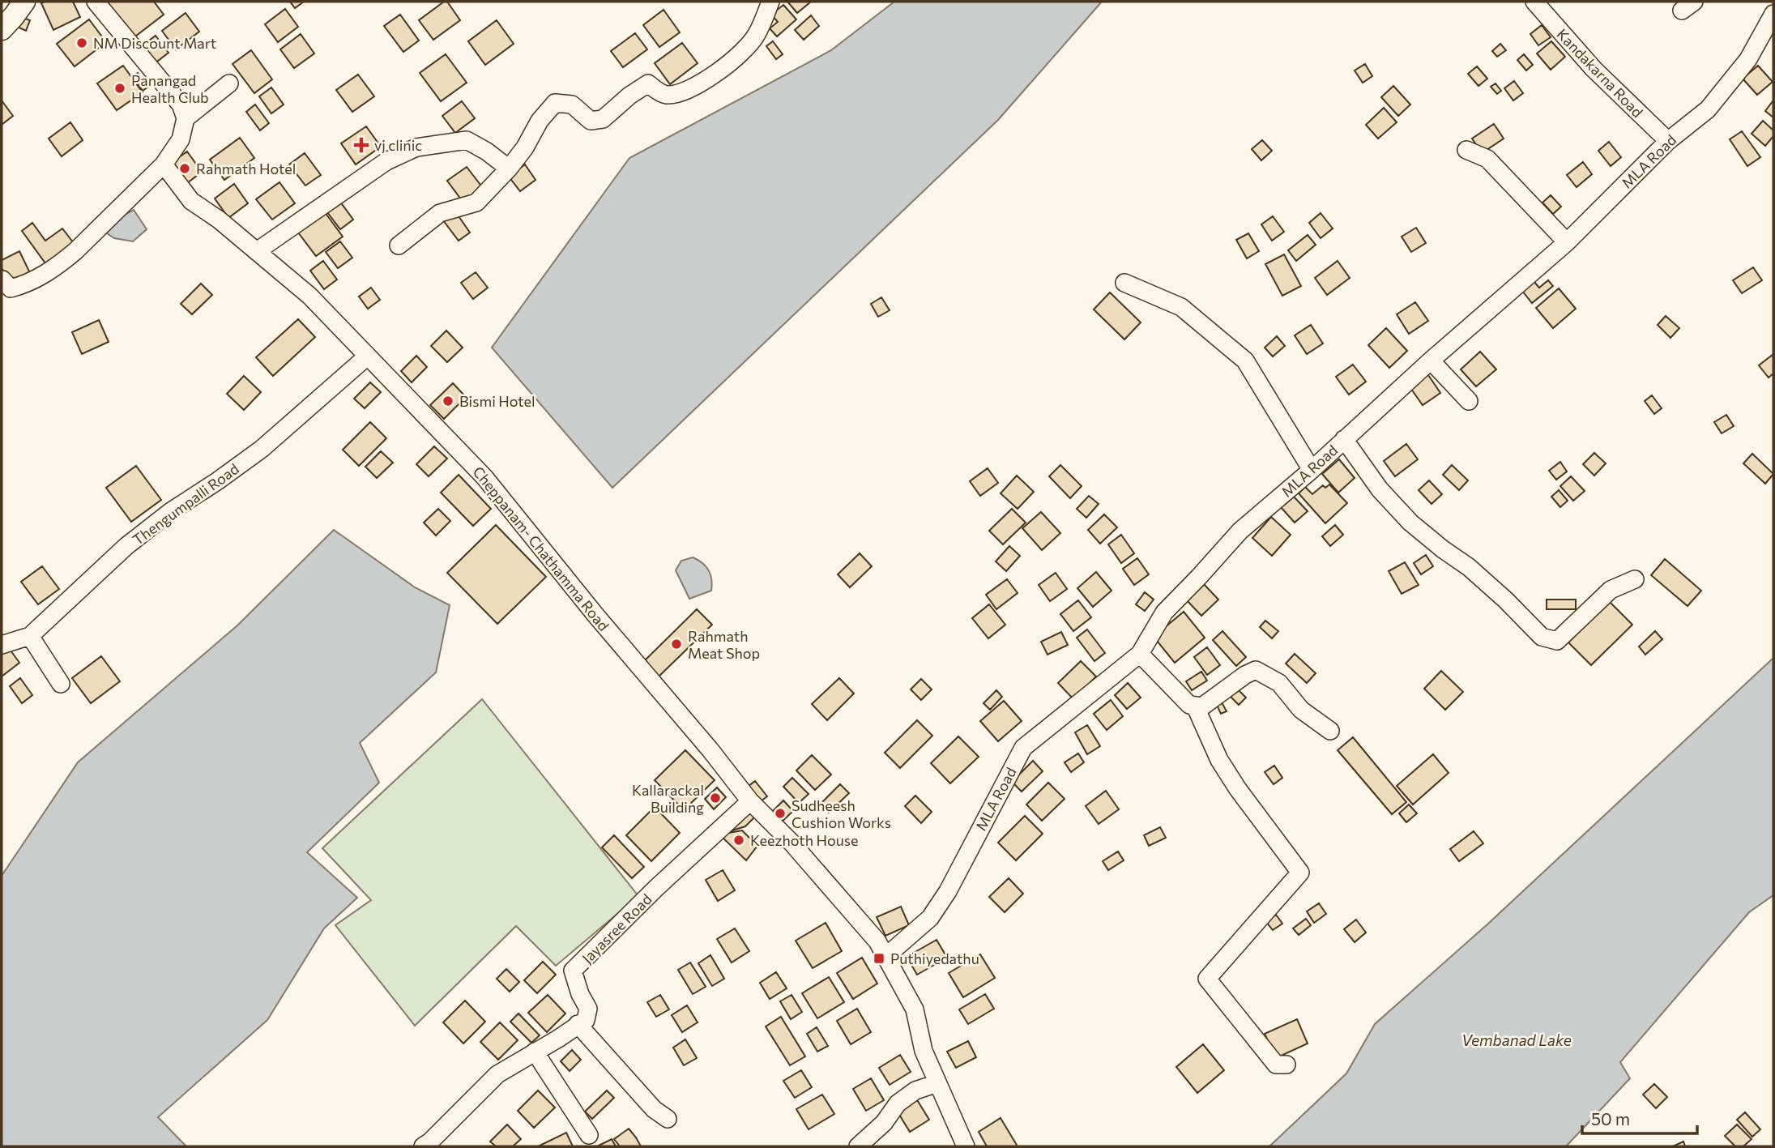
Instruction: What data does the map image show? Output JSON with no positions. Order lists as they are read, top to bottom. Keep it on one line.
{"streets":{"street":["Kandakarna Road","MLA Road","Thengumpalli Road","Cheppanam- Chathamma Road","Jayasree Road"]},"crossings":[["Kandakarna Road","MLA Road"],["MLA Road","Cheppanam- Chathamma Road"],["Thengumpalli Road","Cheppanam- Chathamma Road"],["Cheppanam- Chathamma Road","Jayasree Road"]],"water":["Vembanad Lake"],"places":{"other":["NM Discount Mart","Panangad Health Club","Rahmath Hotel","Bismi Hotel","Rahmath Meat Shop","Kallarackal Building","Sudheesh Cushion Works","Keezhoth House"],"health":["vj clinic"],"transit":["Puthiyedathu"]},"scale_bar":"50 m"}
